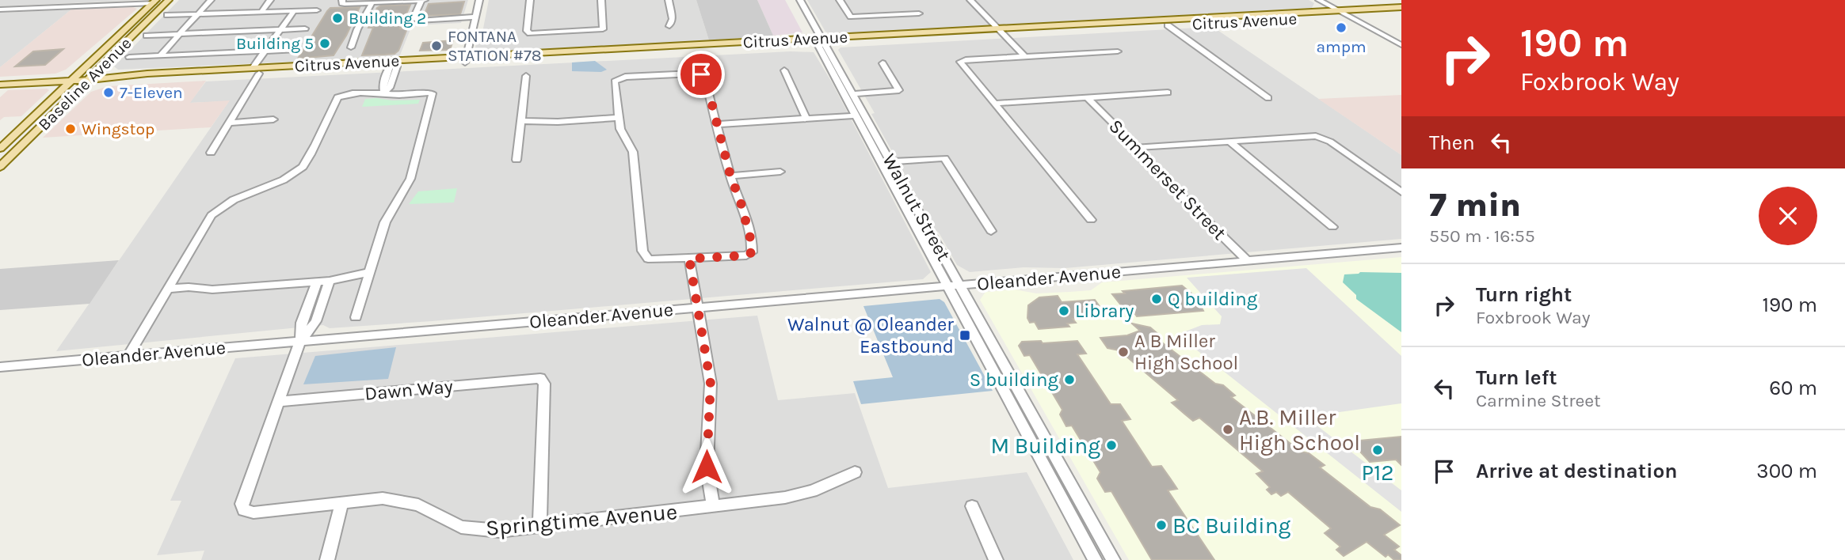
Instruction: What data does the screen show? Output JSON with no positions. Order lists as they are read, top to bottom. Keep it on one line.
{"streets":{"main road":["Citrus Avenue","Baseline Avenue"],"street":["Summerset Street","Walnut Street","Oleander Avenue","Dawn Way","Springtime Avenue"]},"crossings":[["Citrus Avenue","Baseline Avenue"],["Citrus Avenue","Walnut Street"],["Summerset Street","Oleander Avenue"],["Walnut Street","Oleander Avenue"],["Dawn Way","Springtime Avenue"]],"places":{"other":["Building 2","ampm","Building 5","FONTANA STATION #78","7-Eleven","Wingstop","Q building","Library","A B Miller High School","S building","A.B. Miller High School","M Building","P12","BC Building"],"transit":["Walnut @ Oleander Eastbound"]},"page":{"turn":["190 m","Foxbrook Way"],"then":"Then","heading":["7 min","550 m · 16:55"],"list":[{"name":"Turn right","note":"Foxbrook Way","value":"190 m"},{"name":"Turn left","note":"Carmine Street","value":"60 m"},{"name":"Arrive at destination","value":"300 m"}]}}
